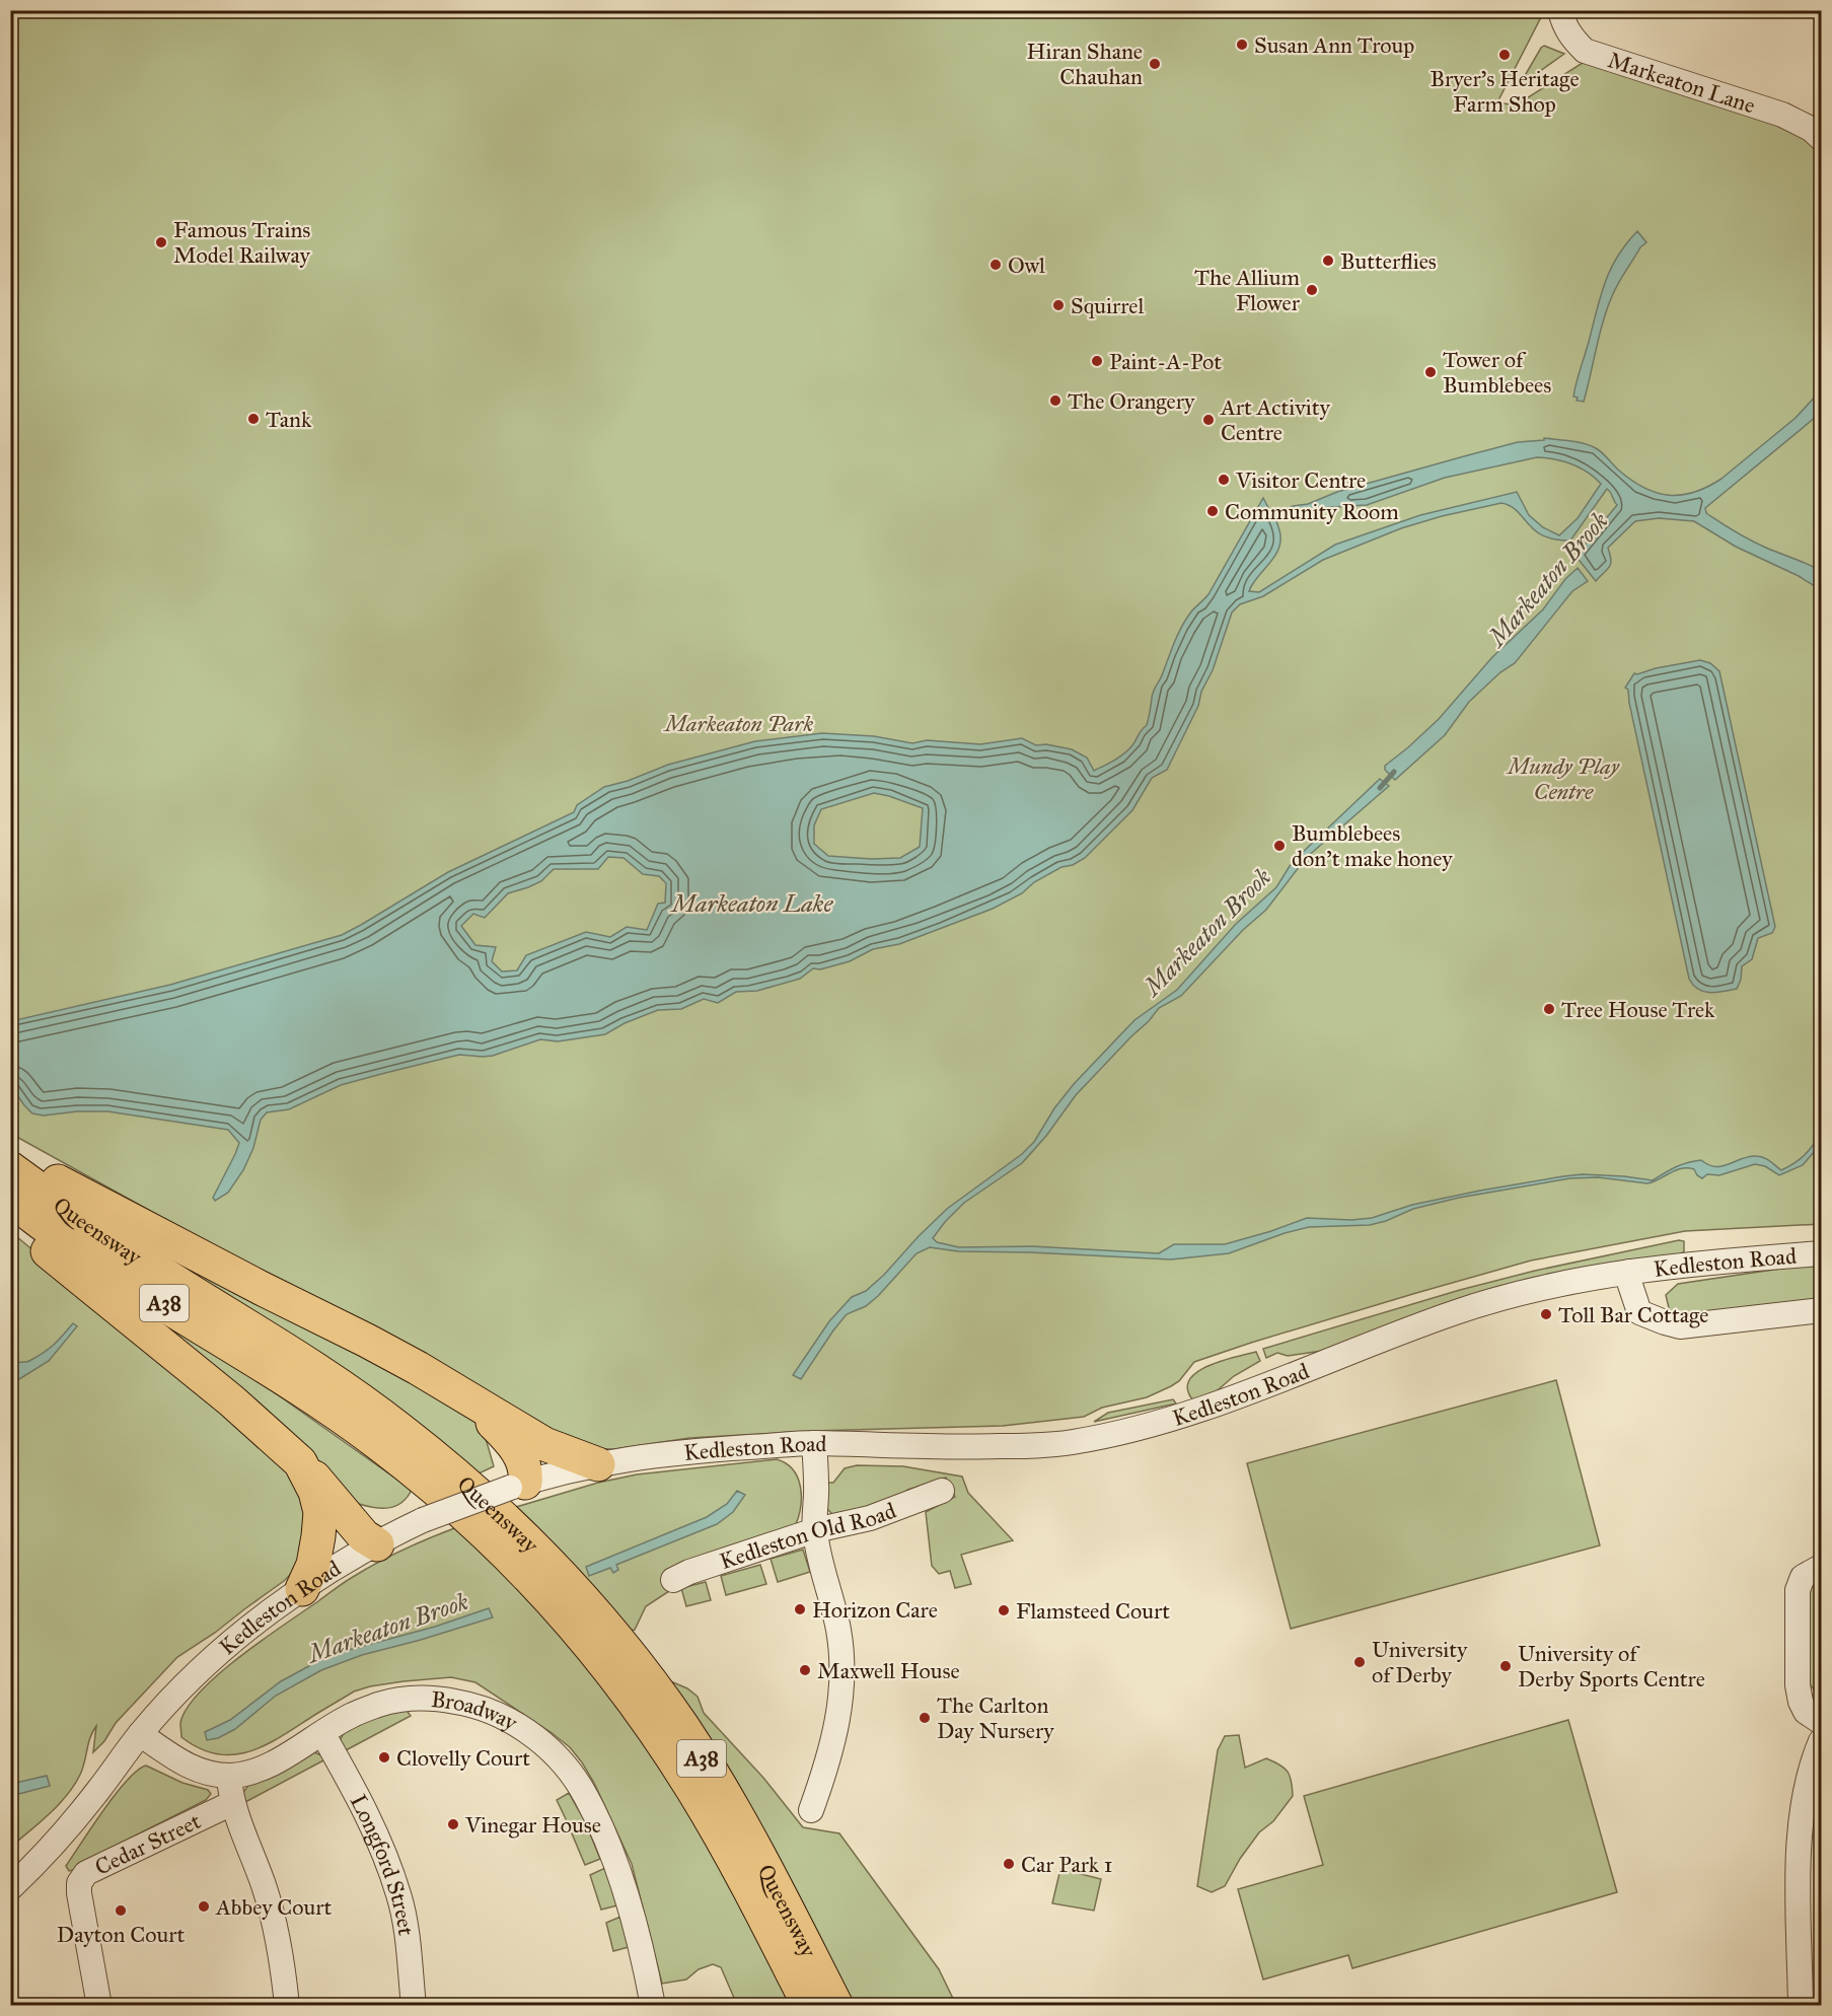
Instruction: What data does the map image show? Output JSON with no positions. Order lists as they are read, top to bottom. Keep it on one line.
{"streets":{"highway":["Queensway","A38"],"street":["Markeaton Lane","Kedleston Road","Kedleston Old Road","Broadway","Cedar Street","Longford Street"]},"crossings":[["Kedleston Road","Broadway"],["Broadway","Longford Street"]],"water":["Markeaton Brook","Markeaton Lake"],"parks":["Markeaton Park","Mundy Play Centre"],"places":["Susan Ann Troup","Bryer's Heritage Farm Shop","Hiran Shane Chauhan","Famous Trains Model Railway","Butterflies","Owl","The Allium Flower","Squirrel","Paint-A-Pot","Tower of Bumblebees","The Orangery","Tank","Art Activity Centre","Visitor Centre","Community Room","Bumblebees don't make honey","Tree House Trek","Toll Bar Cottage","Horizon Care","Flamsteed Court","University of Derby","University of Derby Sports Centre","Maxwell House","The Carlton Day Nursery","Clovelly Court","Vinegar House","Car Park 1","Abbey Court","Dayton Court"]}
